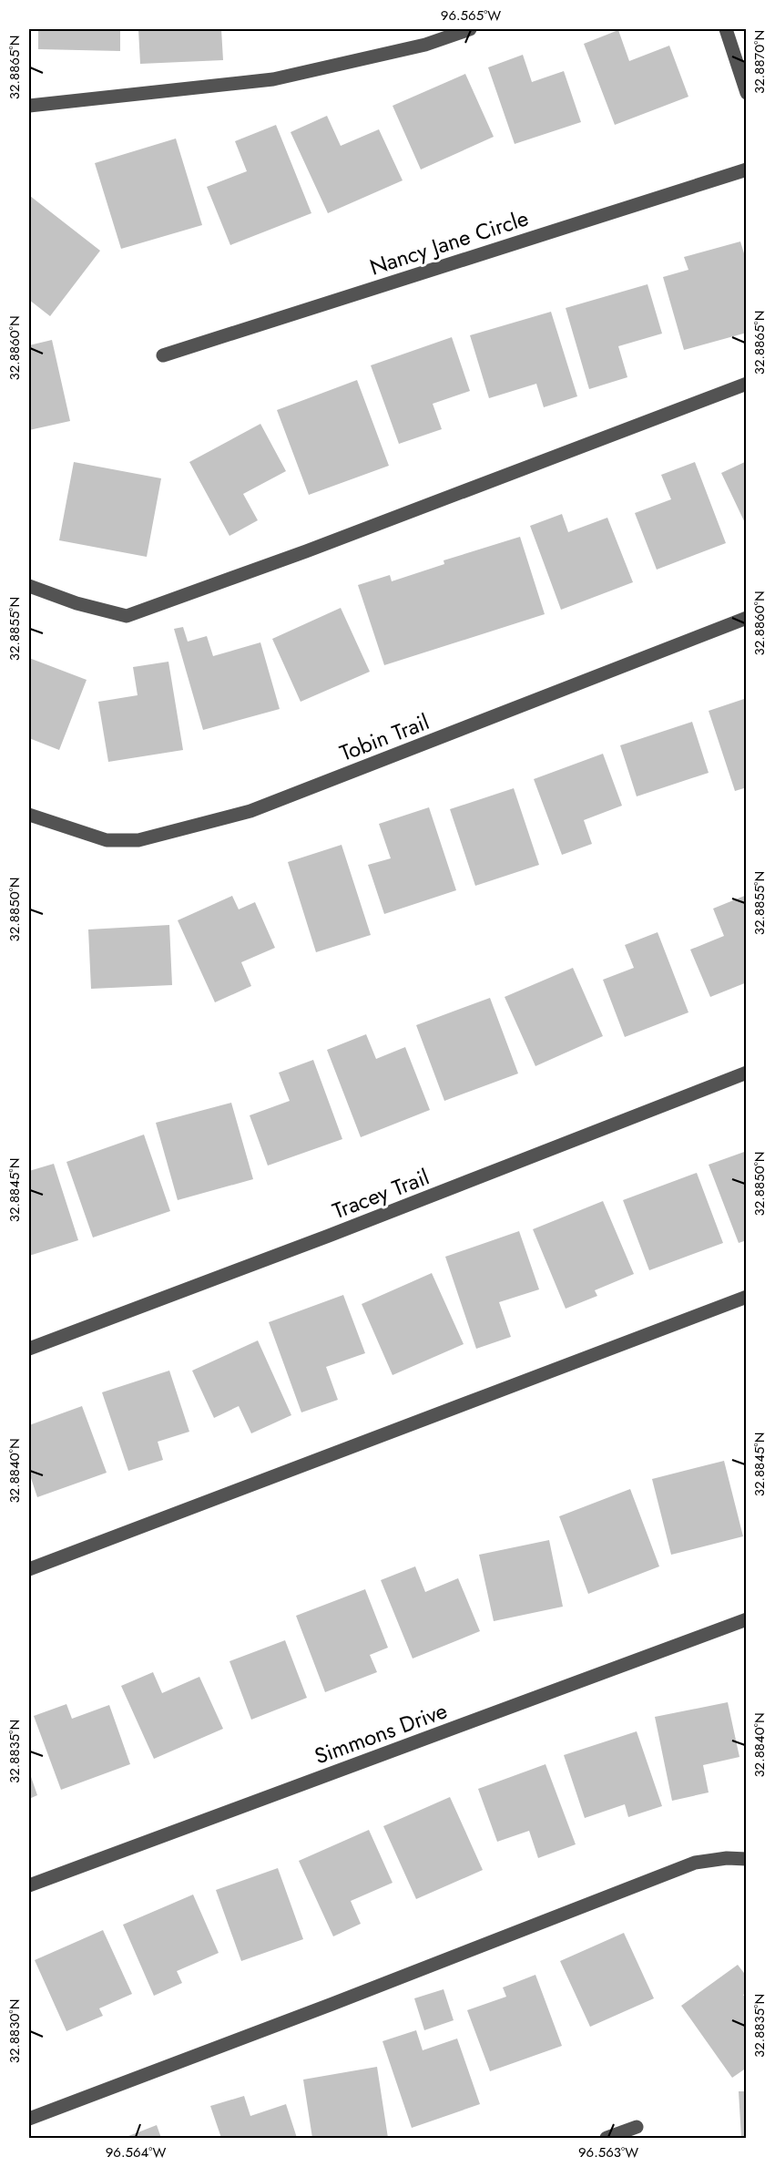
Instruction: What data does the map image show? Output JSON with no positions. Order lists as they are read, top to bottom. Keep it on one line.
{"streets":{"street":["Nancy Jane Circle","Tobin Trail","Tracey Trail","Simmons Drive"]},"coordinates":["96.565°W","32.8870°N","32.8865°N","32.8860°N","32.8855°N","32.8850°N","32.8845°N","32.8840°N","32.8835°N","32.8830°N","96.564°W","96.563°W"]}
